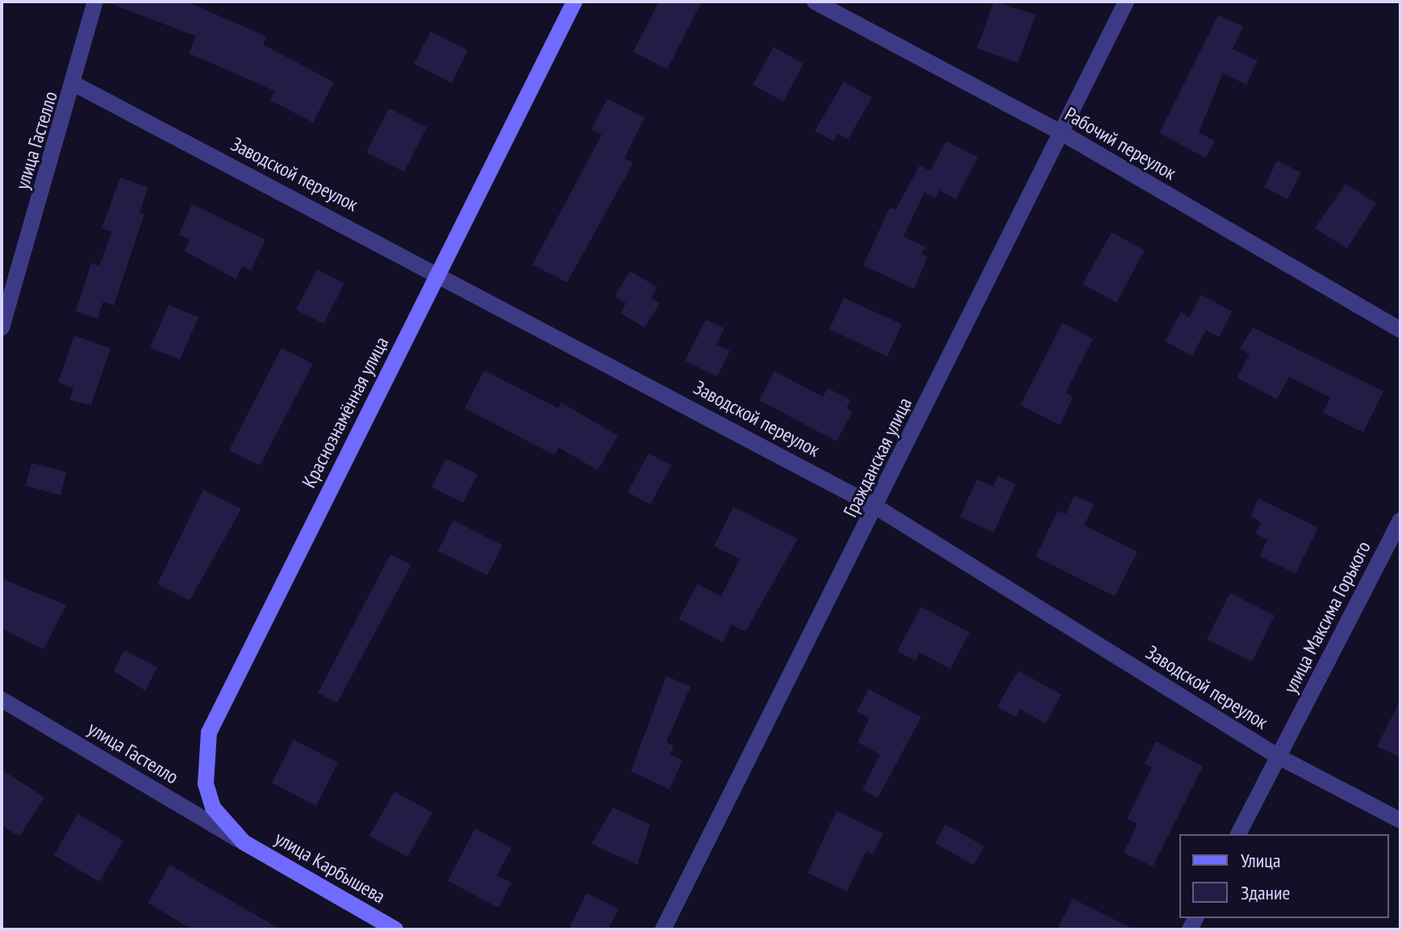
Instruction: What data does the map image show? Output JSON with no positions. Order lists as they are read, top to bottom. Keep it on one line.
{"streets":{"main road":["Краснознамённая улица","улица Карбышева"],"street":["улица Гастелло","Рабочий переулок","Заводской переулок","Гражданская улица","улица Максима Горького"]},"crossings":[["улица Гастелло","Заводской переулок"],["улица Гастелло","Краснознамённая улица"],["улица Гастелло","улица Карбышева"],["Рабочий переулок","Гражданская улица"],["Заводской переулок","Краснознамённая улица"],["Заводской переулок","Гражданская улица"],["Заводской переулок","улица Максима Горького"],["Краснознамённая улица","улица Карбышева"]],"legend":["Улица","Здание"]}
